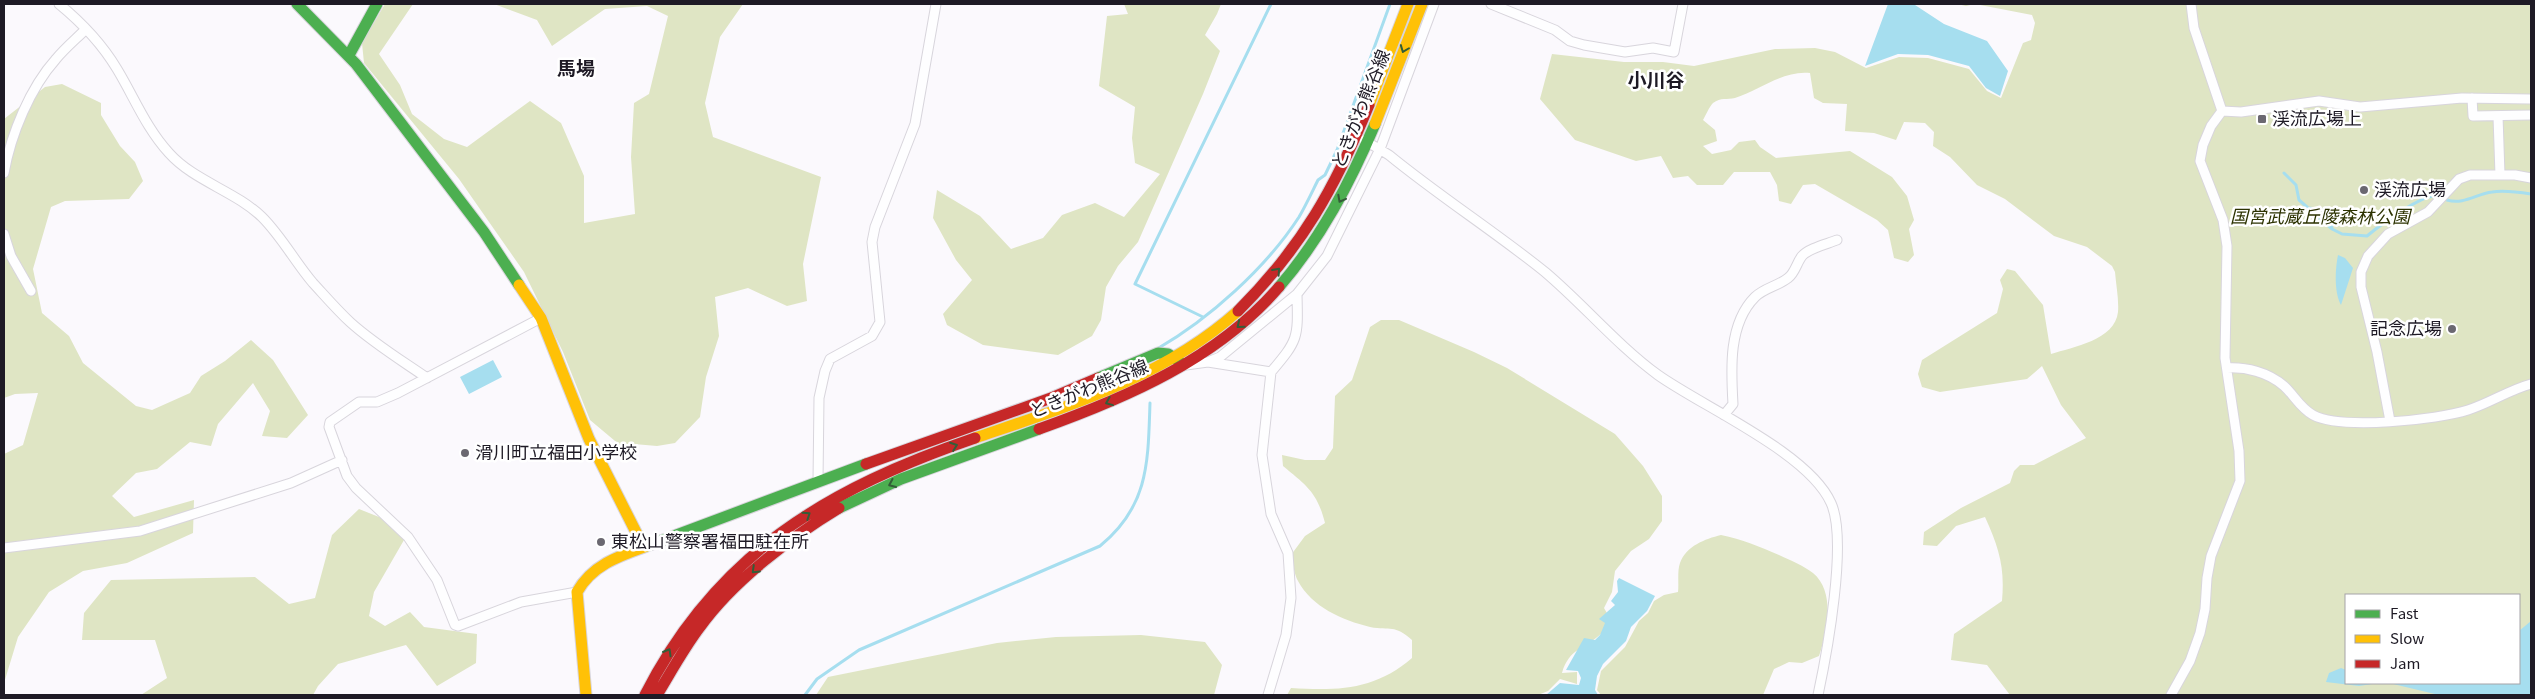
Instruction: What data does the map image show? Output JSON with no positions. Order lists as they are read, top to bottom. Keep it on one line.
{"streets":{"main road":["ときがわ熊谷線"]},"districts":["馬場","小川谷"],"parks":["国営武蔵丘陵森林公園"],"places":{"transit":["渓流広場上"],"other":["渓流広場","記念広場","滑川町立福田小学校","東松山警察署福田駐在所"]},"legend":["Fast","Slow","Jam"]}
